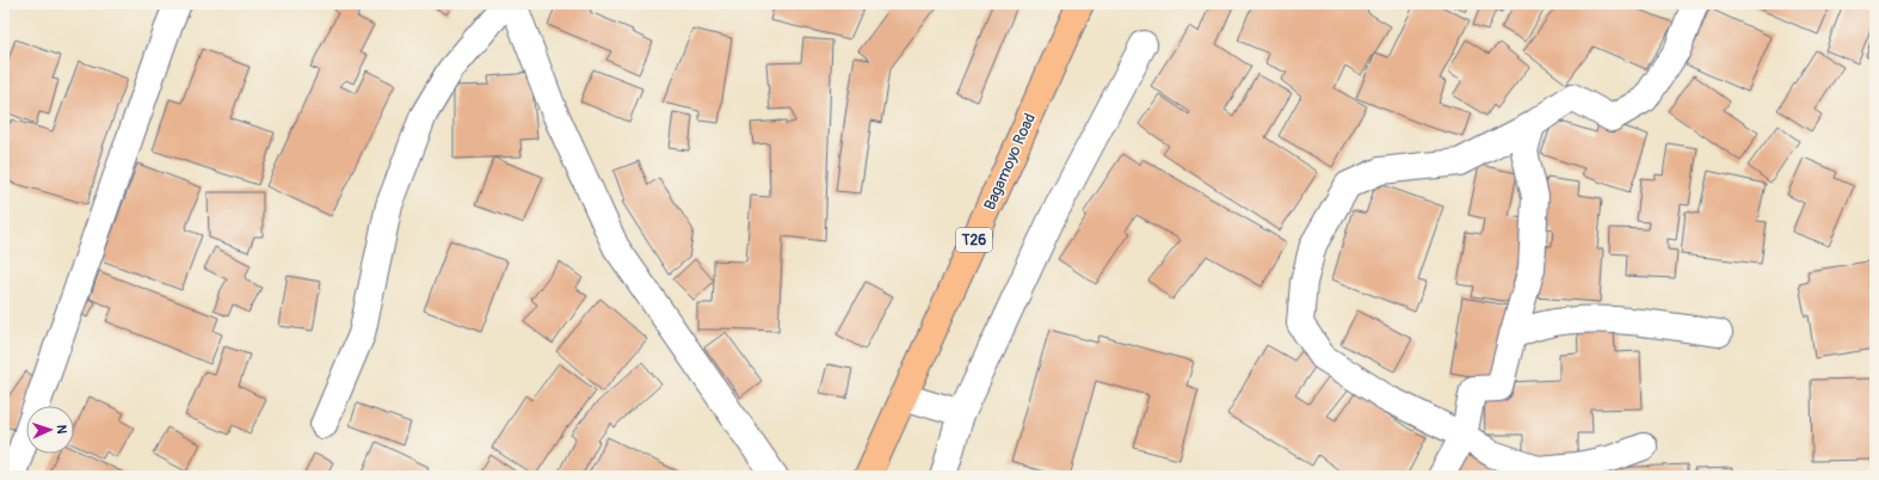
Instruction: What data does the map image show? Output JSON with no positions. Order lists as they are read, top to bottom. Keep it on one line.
{"streets":{"highway":["Bagamoyo Road","T26"]},"north":"right"}
